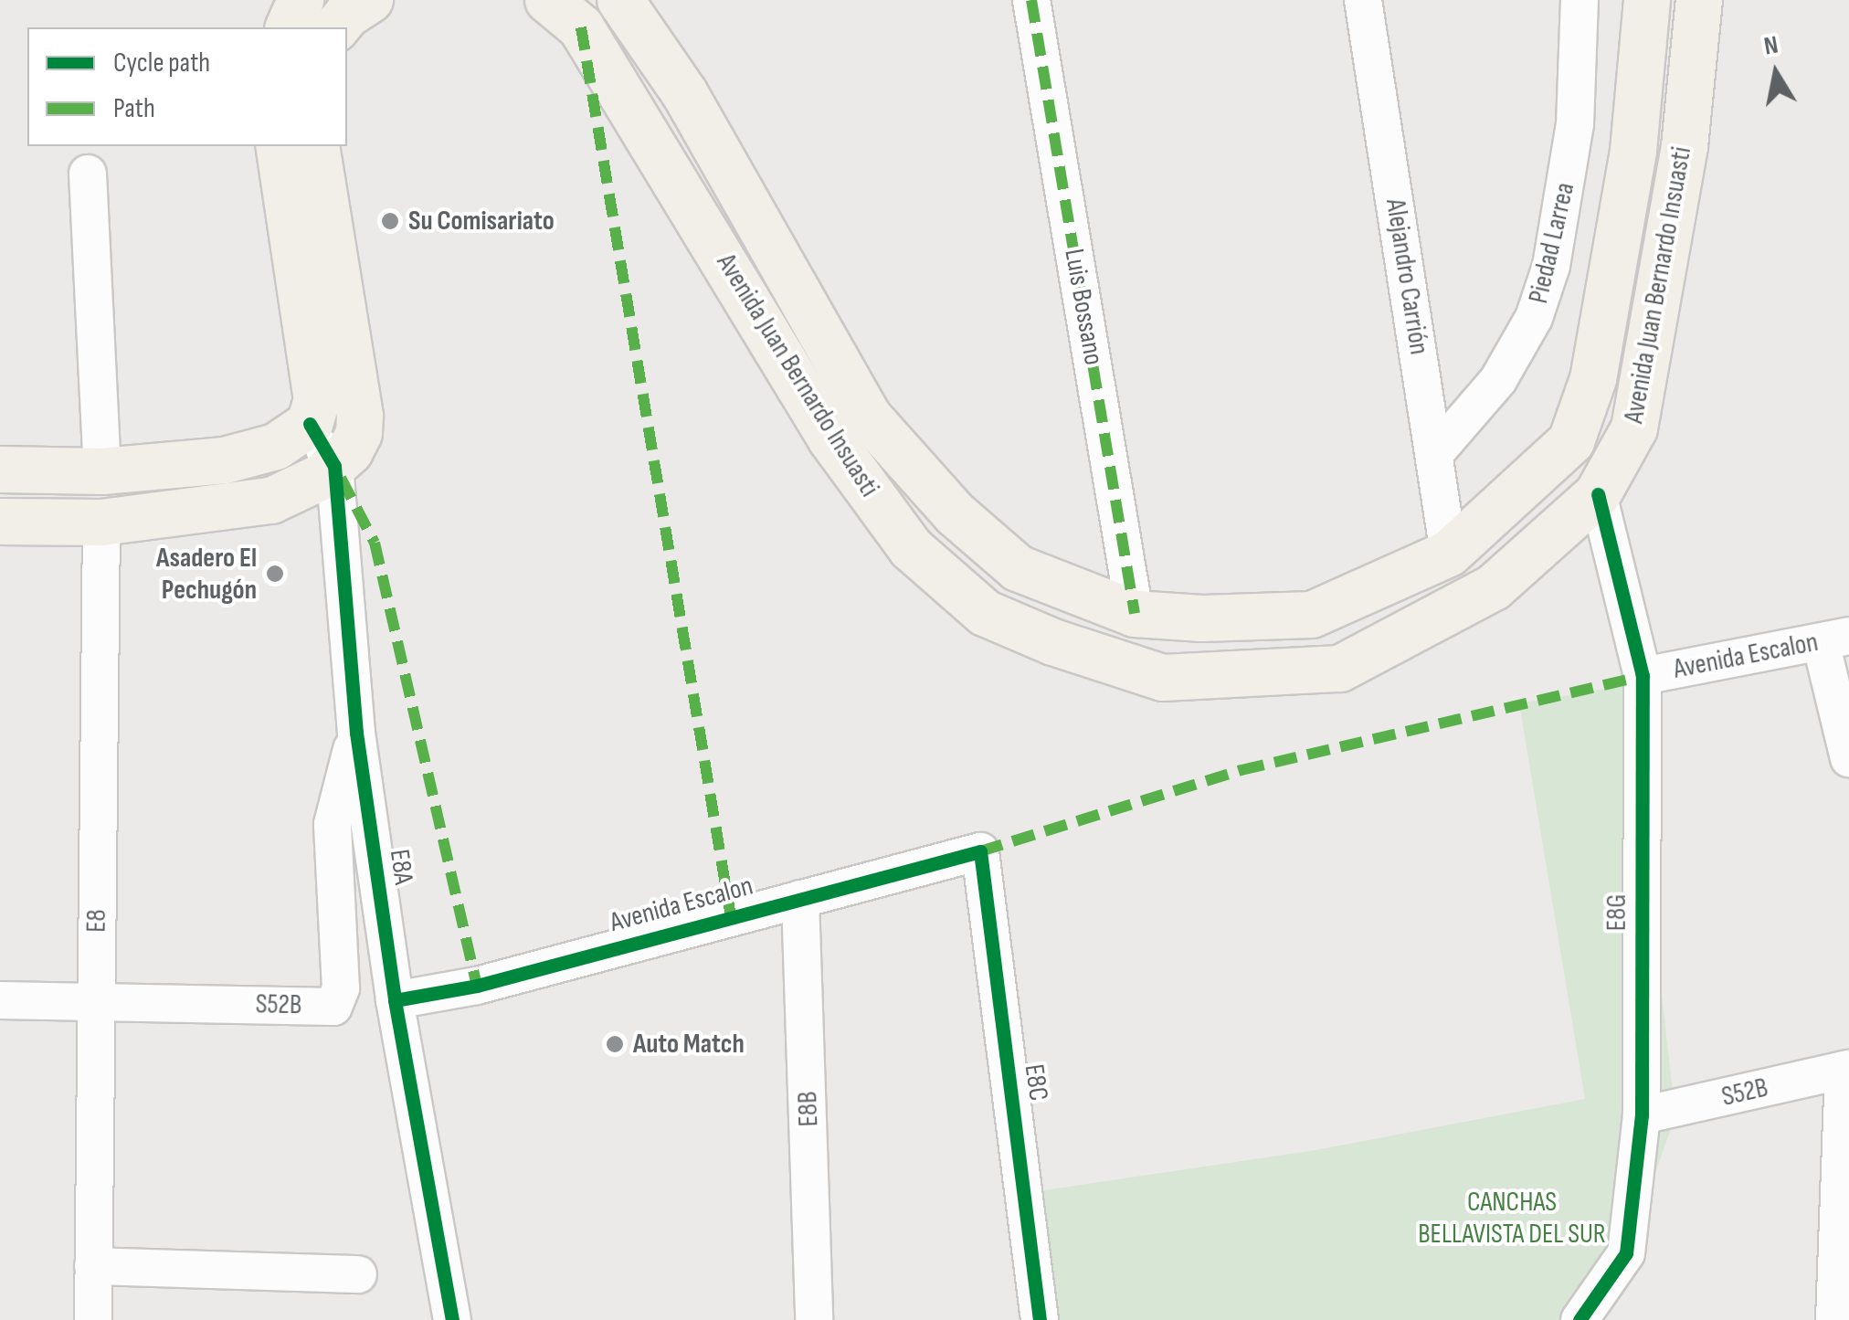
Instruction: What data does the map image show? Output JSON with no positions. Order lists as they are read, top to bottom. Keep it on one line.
{"streets":{"main road":["Avenida Juan Bernardo Insuasti"],"street":["Piedad Larrea","Alejandro Carrión","Luis Bossano","Avenida Escalon","E8A","E8G","E8","S52B","E8C","E8B"]},"crossings":[["Piedad Larrea","Alejandro Carrión"],["Alejandro Carrión","Avenida Juan Bernardo Insuasti"],["Avenida Juan Bernardo Insuasti","Luis Bossano"],["Avenida Juan Bernardo Insuasti","E8G"],["Avenida Escalon","E8A"],["Avenida Escalon","E8G"],["Avenida Escalon","E8C"],["Avenida Escalon","E8B"],["E8A","S52B"],["E8G","S52B"],["E8","S52B"]],"parks":["CANCHAS BELLAVISTA DEL SUR"],"places":["Su Comisariato","Asadero El Pechugón","Auto Match"],"legend":["Cycle path","Path"],"north":"top"}
